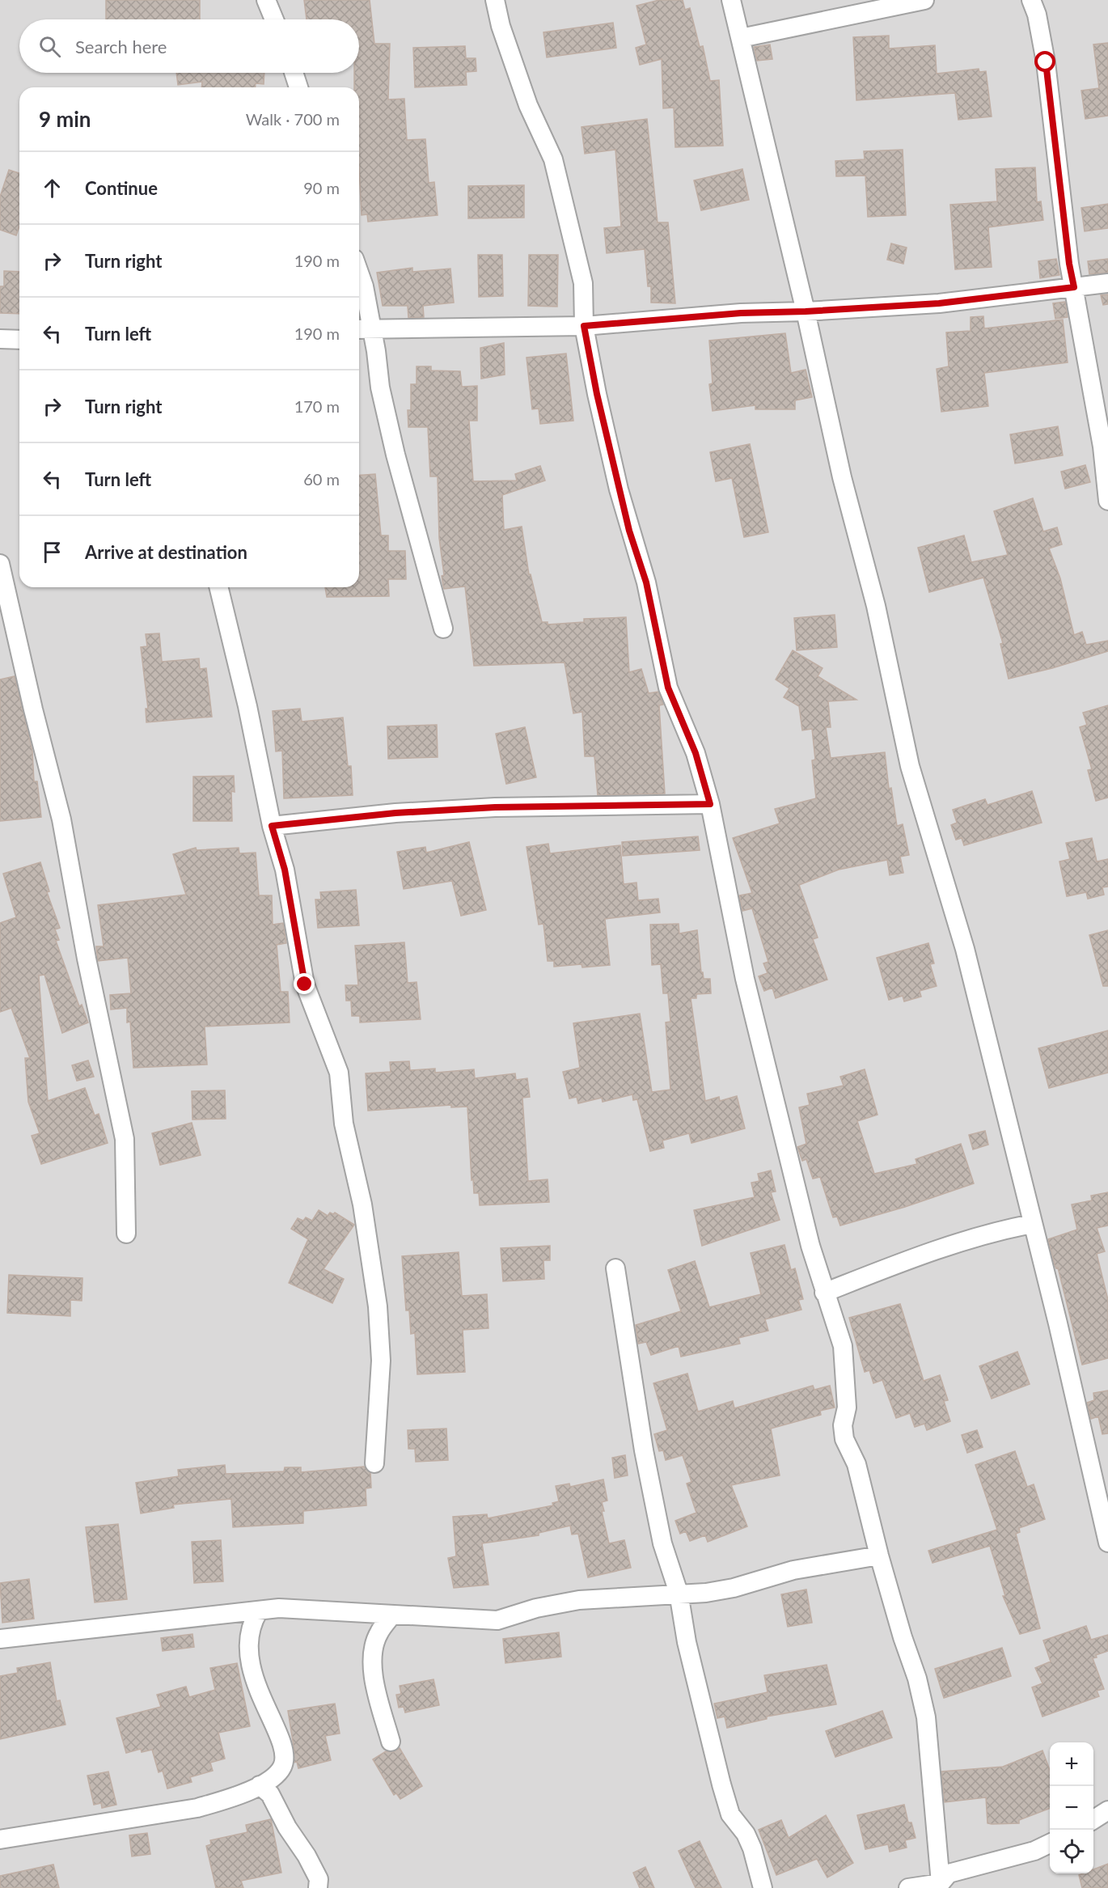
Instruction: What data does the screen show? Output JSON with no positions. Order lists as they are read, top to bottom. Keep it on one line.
{"page":{"search":"Search here","heading":["9 min","Walk · 700 m"],"list":[["Continue","90 m"],["Turn right","190 m"],["Turn left","190 m"],["Turn right","170 m"],["Turn left","60 m"],"Arrive at destination"],"map_buttons":["+","−"]}}
